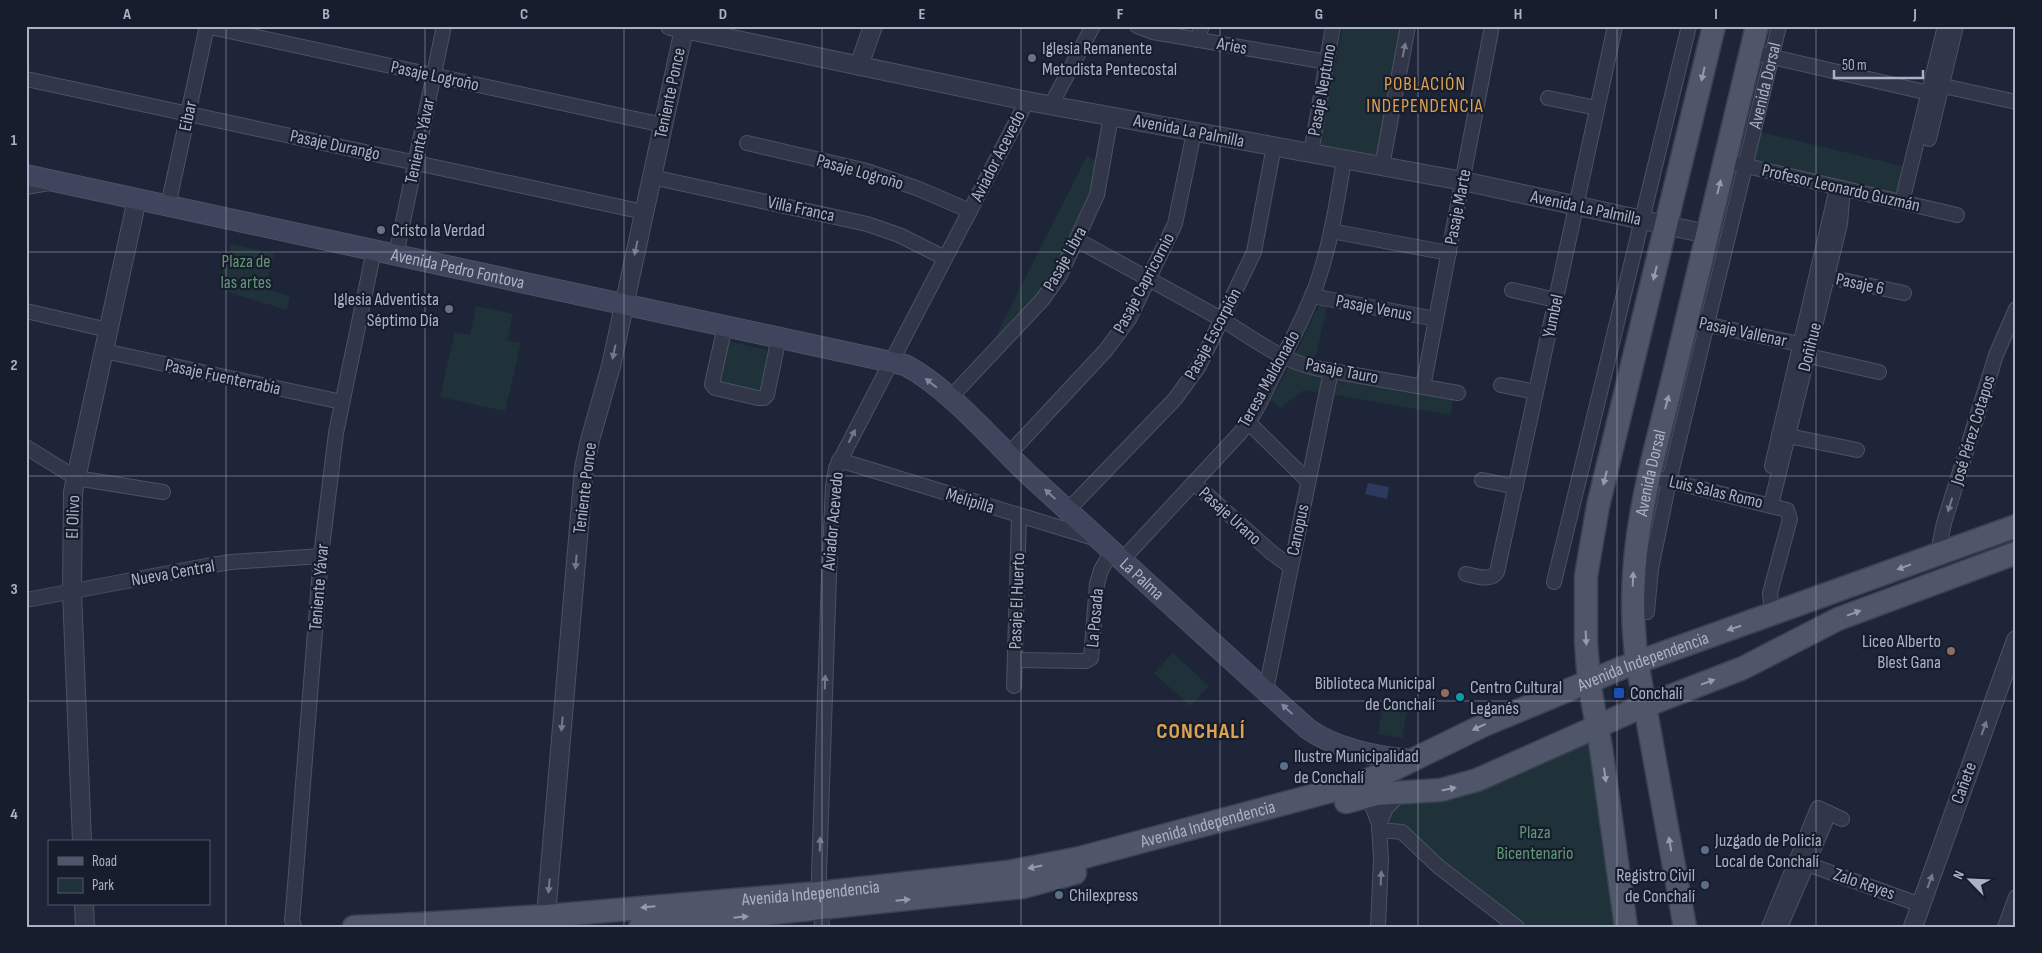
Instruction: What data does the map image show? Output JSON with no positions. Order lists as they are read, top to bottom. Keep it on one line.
{"streets":{"main road":["Avenida Dorsal","Avenida Pedro Fontova","La Palma","Avenida Independencia"],"street":["Aries","Pasaje Logroño","Pasaje Neptuno","Teniente Ponce","Eibar","Avenida La Palmilla","Teniente Yávar","Pasaje Durango","Aviador Acevedo","Profesor Leonardo Guzmán","Pasaje Marte","Villa Franca","Pasaje Libra","Pasaje Capricornio","Pasaje 6","Pasaje Venus","Yumbel","Pasaje Vallenar","Pasaje Escorpión","Doñihue","Pasaje Tauro","Pasaje Fuenterrabia","Teresa Maldonado","José Pérez Cotapos","Luis Salas Romo","Melipilla","Pasaje Urano","El Olivo","Canopus","Nueva Central","Pasaje El Huerto","La Posada","Cañete","Zalo Reyes"]},"crossings":[["Aries","Pasaje Neptuno"],["Pasaje Logroño","Teniente Ponce"],["Pasaje Logroño","Eibar"],["Pasaje Logroño","Teniente Yávar"],["Pasaje Logroño","Aviador Acevedo"],["Avenida Dorsal","Avenida La Palmilla"],["Avenida Dorsal","Profesor Leonardo Guzmán"],["Avenida Dorsal","Pasaje Vallenar"],["Avenida Dorsal","Luis Salas Romo"],["Avenida Dorsal","Avenida Independencia"],["Pasaje Neptuno","Avenida La Palmilla"],["Teniente Ponce","Avenida La Palmilla"],["Teniente Ponce","Pasaje Durango"],["Teniente Ponce","Villa Franca"],["Teniente Ponce","Avenida Pedro Fontova"],["Teniente Ponce","Avenida Independencia"],["Eibar","Pasaje Durango"],["Eibar","Avenida Pedro Fontova"],["Avenida La Palmilla","Aviador Acevedo"],["Avenida La Palmilla","Pasaje Marte"],["Avenida La Palmilla","Pasaje Libra"],["Avenida La Palmilla","Pasaje Capricornio"],["Avenida La Palmilla","Yumbel"],["Avenida La Palmilla","Pasaje Escorpión"],["Avenida La Palmilla","Teresa Maldonado"],["Teniente Yávar","Pasaje Durango"],["Teniente Yávar","Avenida Pedro Fontova"],["Teniente Yávar","Pasaje Fuenterrabia"],["Teniente Yávar","Nueva Central"],["Aviador Acevedo","Villa Franca"],["Aviador Acevedo","Avenida Pedro Fontova"],["Aviador Acevedo","Melipilla"],["Aviador Acevedo","La Palma"],["Aviador Acevedo","Avenida Independencia"],["Profesor Leonardo Guzmán","Doñihue"],["Pasaje Marte","Pasaje Venus"],["Pasaje Marte","Pasaje Tauro"],["Pasaje Libra","Pasaje Tauro"],["Pasaje Libra","La Palma"],["Avenida Pedro Fontova","El Olivo"],["Avenida Pedro Fontova","La Palma"],["Pasaje Capricornio","Pasaje Tauro"],["Pasaje Capricornio","La Palma"],["Pasaje 6","Doñihue"],["Pasaje Venus","Teresa Maldonado"],["Pasaje Vallenar","Doñihue"],["Pasaje Escorpión","Pasaje Tauro"],["Pasaje Escorpión","La Palma"],["Doñihue","Luis Salas Romo"],["Doñihue","Avenida Independencia"],["Pasaje Tauro","Teresa Maldonado"],["Pasaje Tauro","Canopus"],["Pasaje Fuenterrabia","El Olivo"],["Teresa Maldonado","Melipilla"],["Teresa Maldonado","Pasaje Urano"],["Teresa Maldonado","La Palma"],["Teresa Maldonado","La Posada"],["José Pérez Cotapos","Avenida Independencia"],["Melipilla","La Palma"],["Melipilla","Pasaje El Huerto"],["Melipilla","La Posada"],["Pasaje Urano","Canopus"],["El Olivo","Nueva Central"],["Canopus","La Palma"],["La Palma","La Posada"],["La Palma","Avenida Independencia"],["Pasaje El Huerto","La Posada"],["Cañete","Zalo Reyes"]],"one_way":["Teniente Ponce","Aviador Acevedo","José Pérez Cotapos","La Palma","Cañete"],"districts":["POBLACIÓN INDEPENDENCIA","CONCHALÍ"],"parks":["Plaza de las artes","Plaza Bicentenario"],"places":{"other":["Iglesia Remanente Metodista Pentecostal","Cristo la Verdad","Iglesia Adventista Séptimo Día","Liceo Alberto Blest Gana","Biblioteca Municipal de Conchalí","Centro Cultural Leganés","Ilustre Municipalidad de Conchalí","Juzgado de Policía Local de Conchalí","Registro Civil de Conchalí","Chilexpress"],"transit":["Conchalí"]},"legend":["Road","Park"],"scale_bar":"50 m","north":"top left","grid":{"columns":["A","B","C","D","E","F","G","H","I","J"],"rows":["1","2","3","4"]}}
